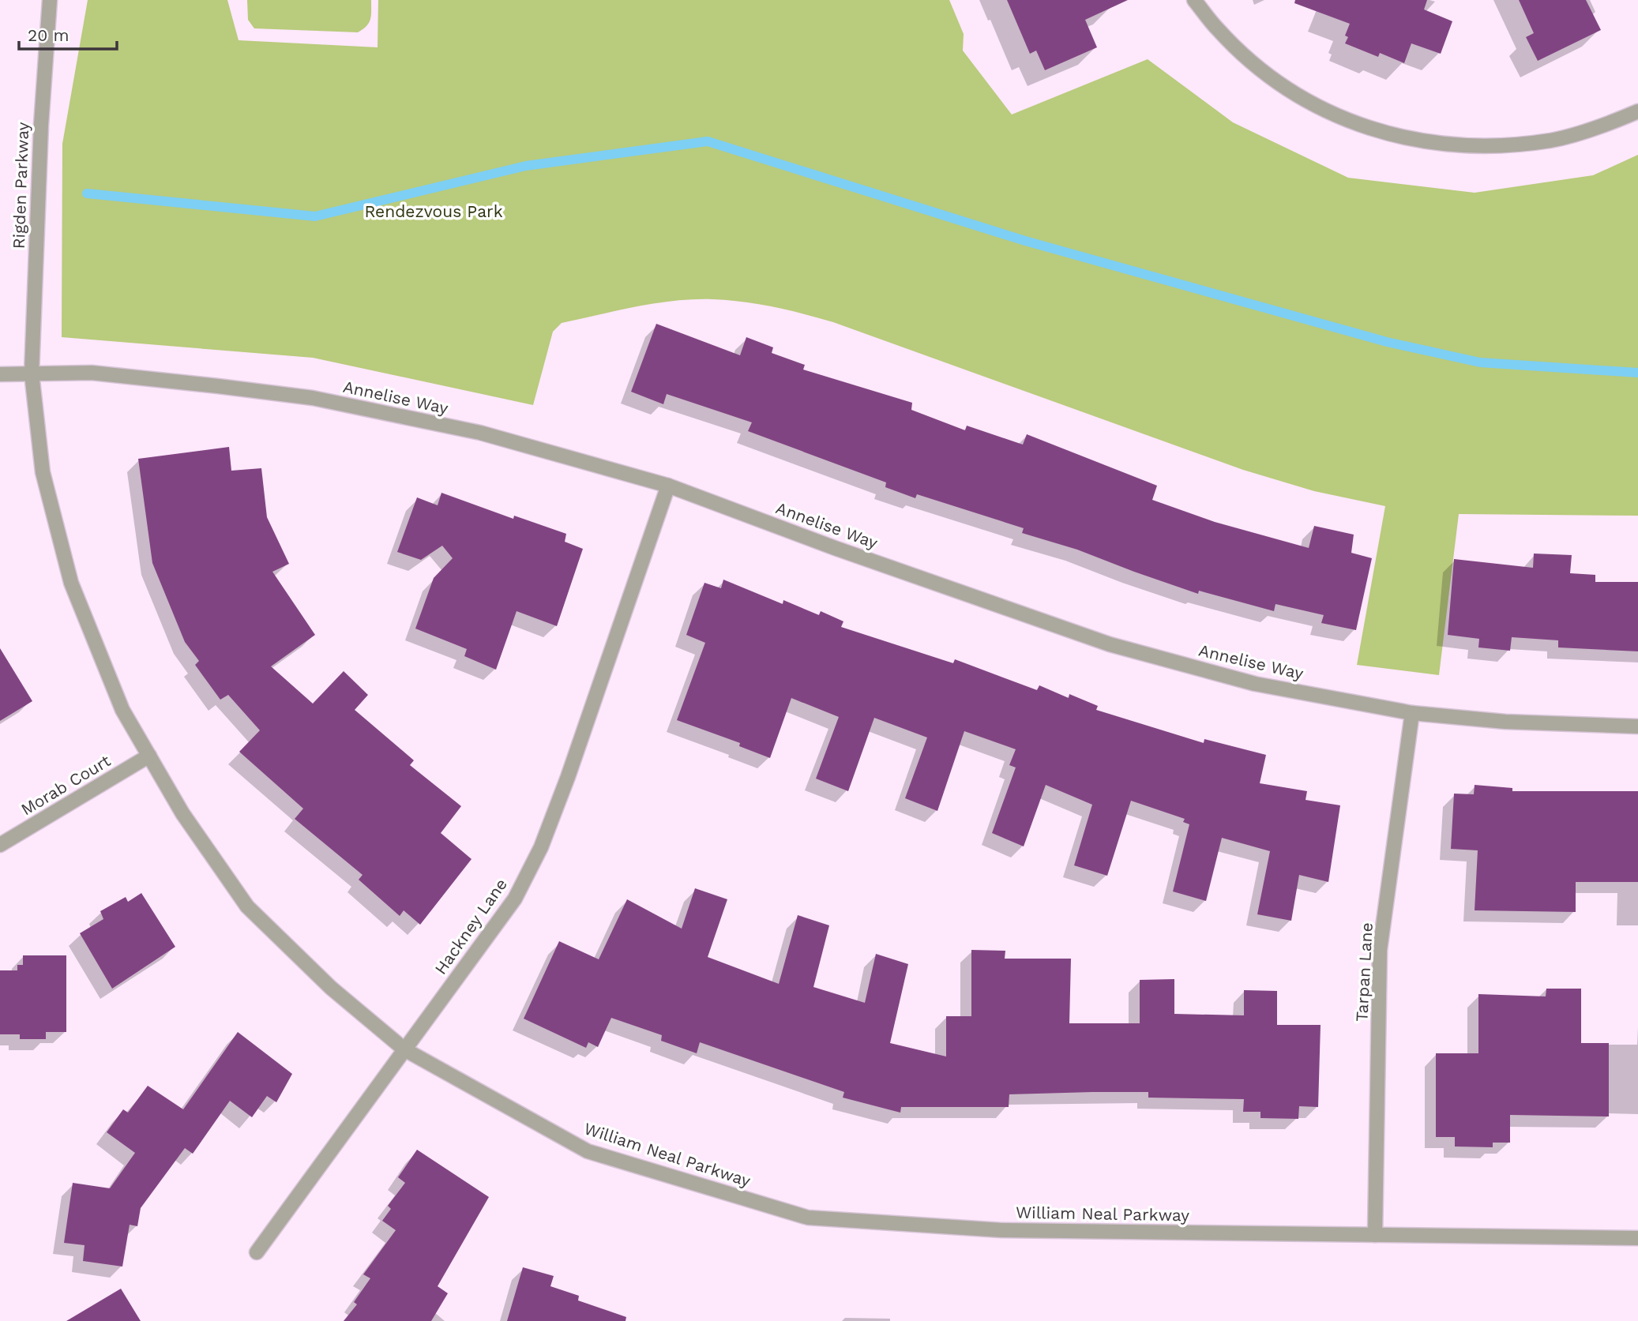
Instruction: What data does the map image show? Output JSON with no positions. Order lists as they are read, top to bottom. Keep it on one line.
{"streets":{"street":["Rigden Parkway","Annelise Way","Morab Court","Hackney Lane","Tarpan Lane","William Neal Parkway"]},"crossings":[["Rigden Parkway","Annelise Way"],["Rigden Parkway","William Neal Parkway"],["Annelise Way","Hackney Lane"],["Annelise Way","Tarpan Lane"],["Annelise Way","William Neal Parkway"],["Morab Court","William Neal Parkway"],["Hackney Lane","William Neal Parkway"],["Tarpan Lane","William Neal Parkway"]],"parks":["Rendezvous Park"],"scale_bar":"20 m"}
